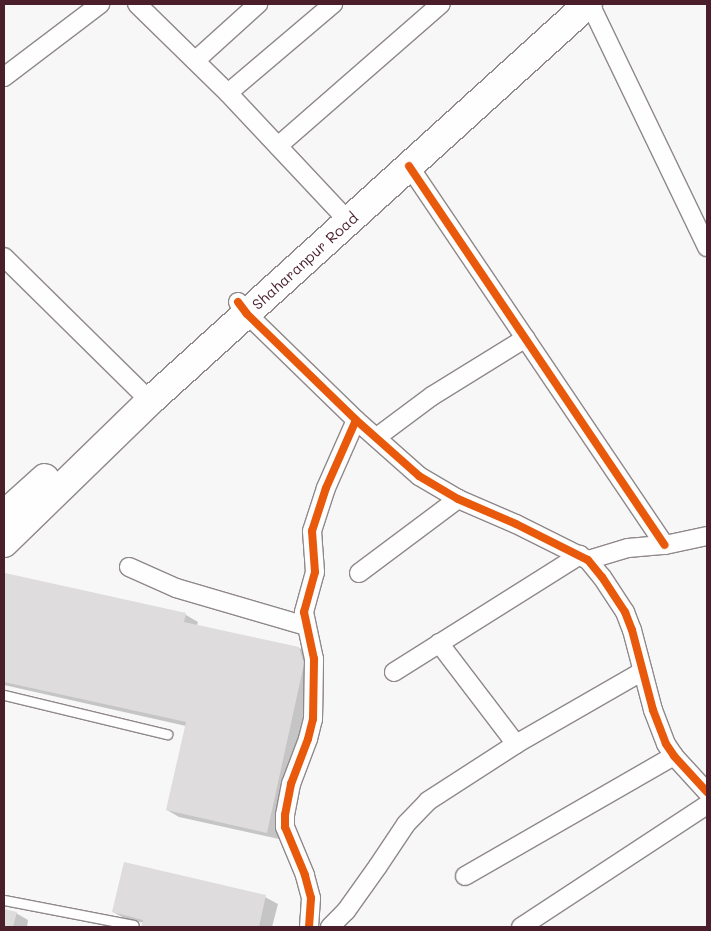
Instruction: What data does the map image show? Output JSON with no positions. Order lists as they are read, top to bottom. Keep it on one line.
{"streets":{"main road":["Shaharanpur Road"]}}
